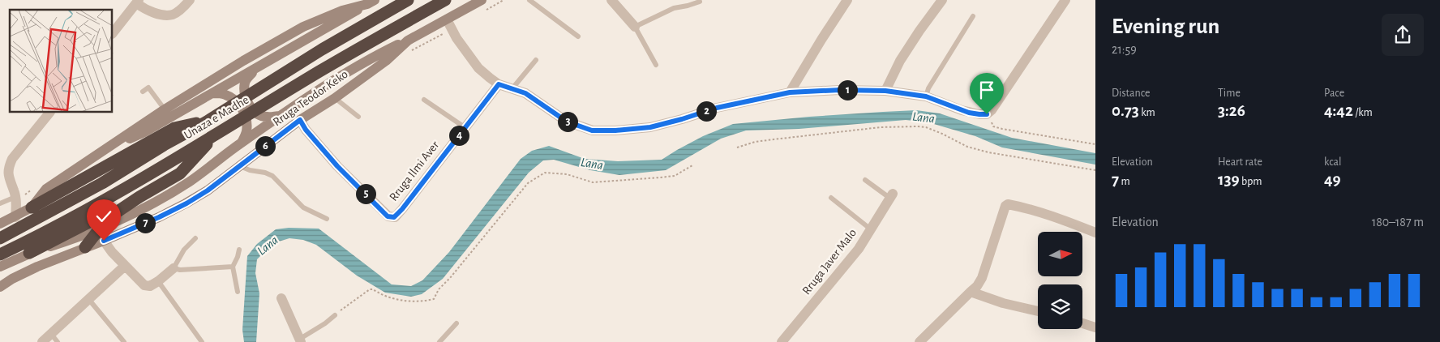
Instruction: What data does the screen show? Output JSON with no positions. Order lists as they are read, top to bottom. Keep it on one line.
{"streets":{"highway":["Unaza e Madhe"],"main road":["Rruga Teodor Keko"],"street":["Rruga Ilmi Aver","Rruga Javer Malo"]},"crossings":[["Rruga Teodor Keko","Rruga Ilmi Aver"]],"water":["Lana"],"north":"right","page":{"heading":["Evening run","21:59"],"stats":[["Distance","0.73 km"],["Time","3:26"],["Pace","4:42 /km"],["Elevation","7 m"],["Heart rate","139 bpm"],["kcal","49"]],"pins":["1","2","3","4","6","5","7"],"chart":["Elevation","180–187 m"]}}
